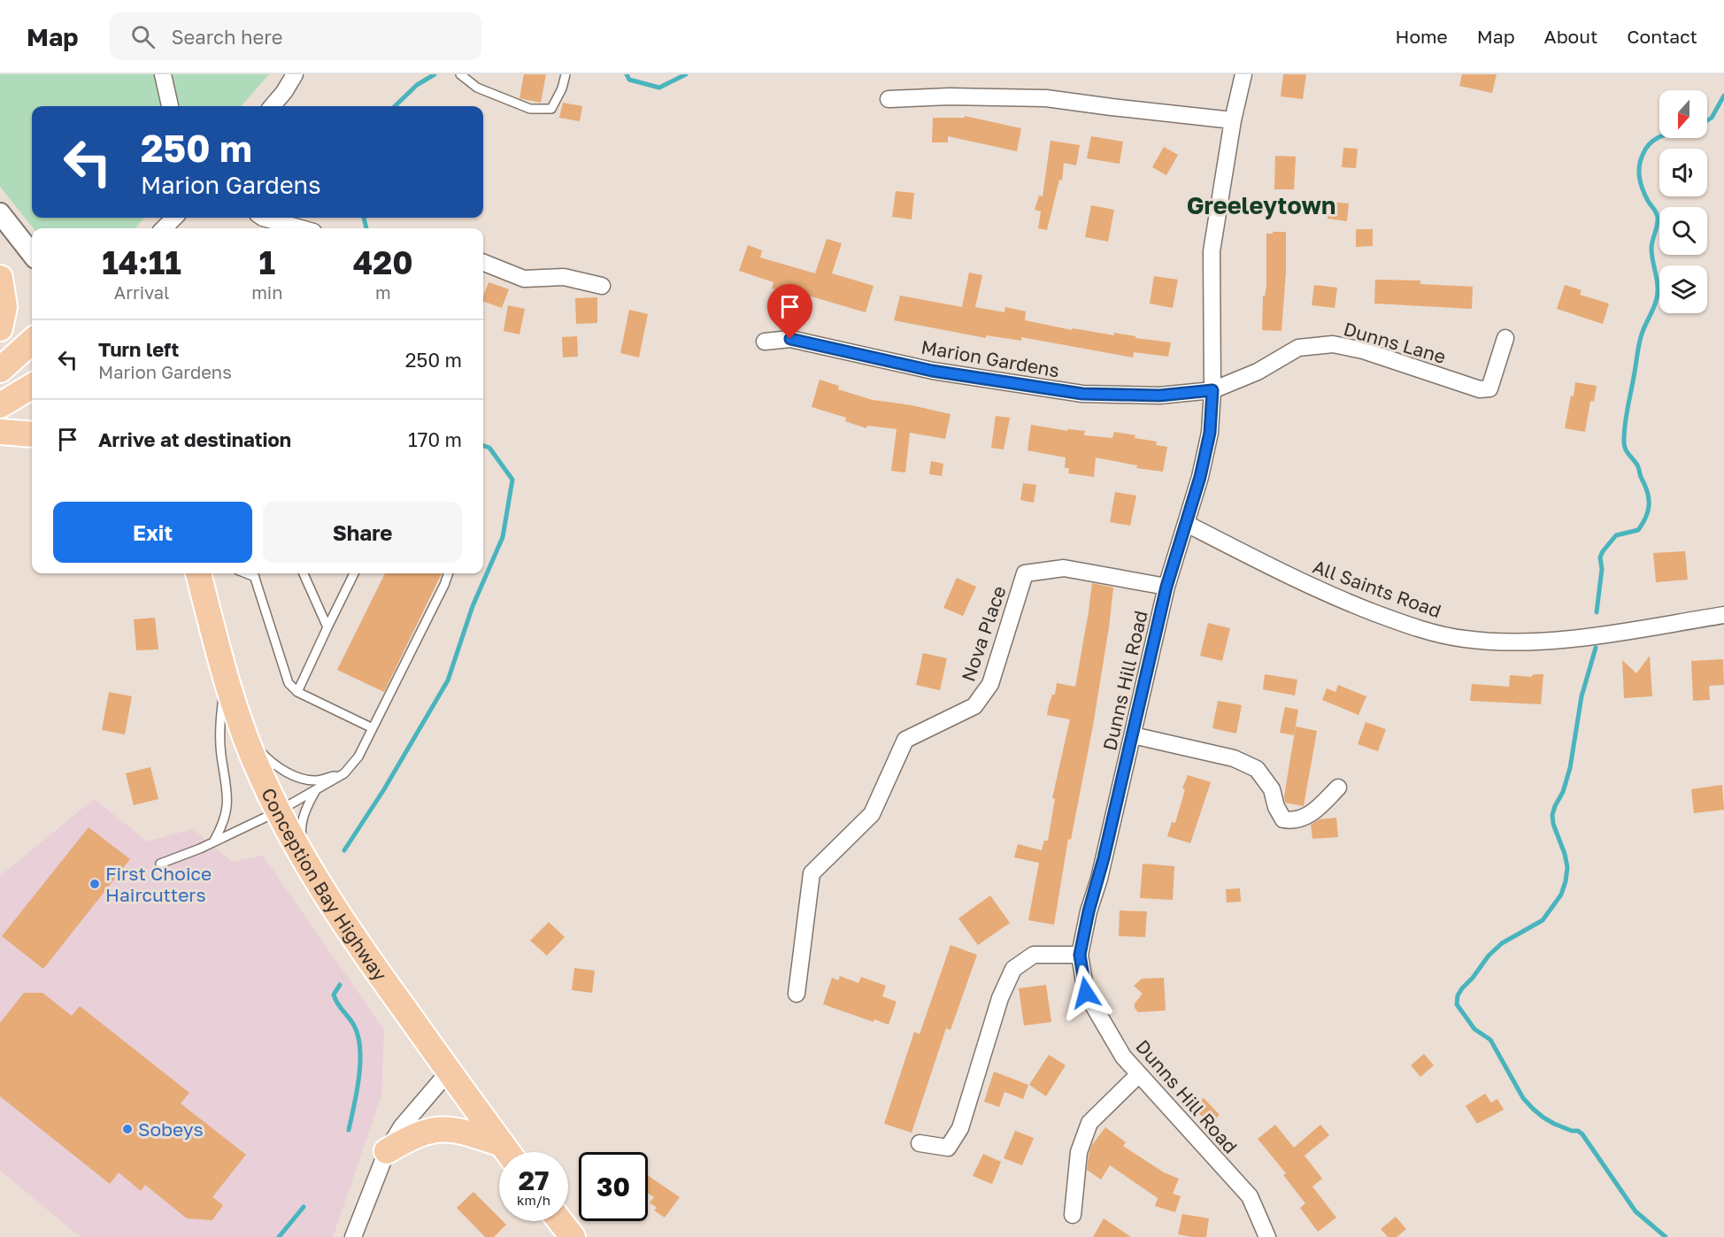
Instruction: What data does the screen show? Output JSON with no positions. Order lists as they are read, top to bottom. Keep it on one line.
{"streets":{"main road":["Conception Bay Highway"],"street":["Dunns Lane","Marion Gardens","All Saints Road","Nova Place","Dunns Hill Road"]},"crossings":[["Dunns Lane","Marion Gardens"],["Dunns Lane","Dunns Hill Road"],["Marion Gardens","Dunns Hill Road"],["All Saints Road","Dunns Hill Road"],["Nova Place","Dunns Hill Road"]],"districts":["Greeleytown"],"places":["First Choice Haircutters","Sobeys"],"north":"bottom","page":{"header":"Map","search":"Search here","nav":["Home","Map","About","Contact"],"turn":["250 m","Marion Gardens"],"eta":["14:11","Arrival","1","min","420","m"],"list":[{"name":"Turn left","note":"Marion Gardens","value":"250 m"},{"name":"Arrive at destination","value":"170 m"}],"buttons":["Exit","Share"],"speed":"27 km/h","limit":"30"}}
